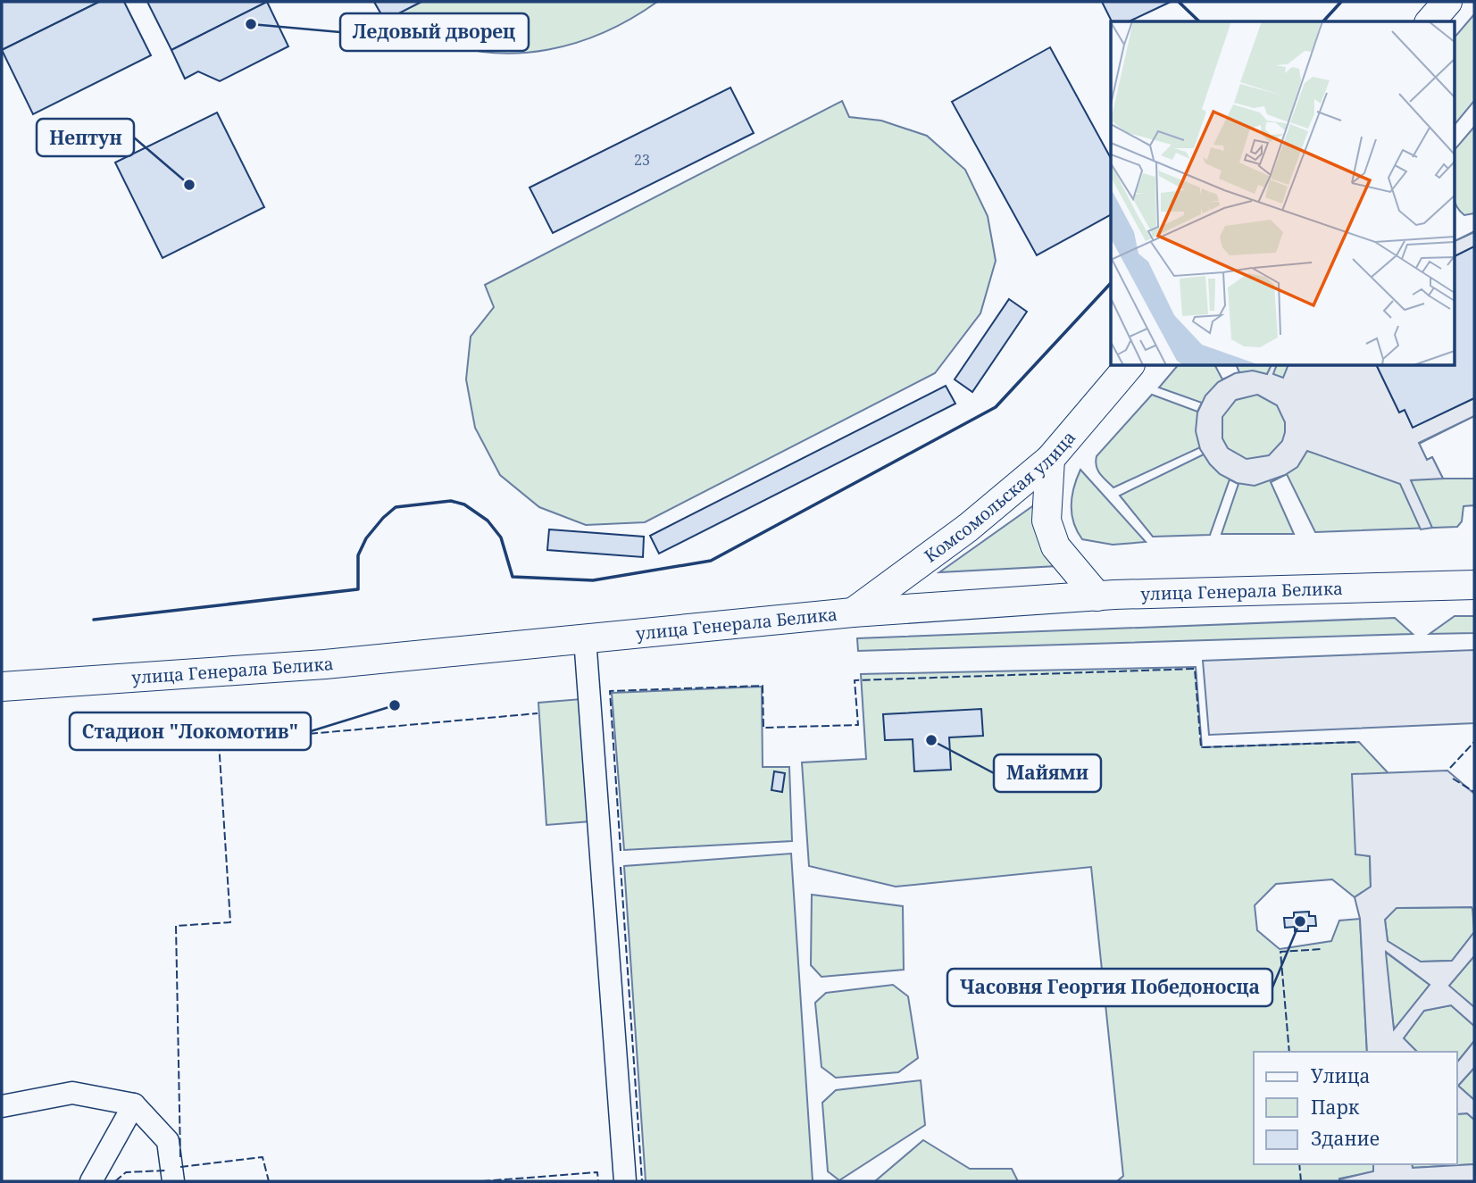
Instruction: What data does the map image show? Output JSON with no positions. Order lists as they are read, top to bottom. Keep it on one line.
{"streets":{"main road":["Комсомольская улица","улица Генерала Белика"]},"crossings":[["Комсомольская улица","улица Генерала Белика"]],"places":["Ледовый дворец","Нептун","Стадион \"Локомотив\"","Майями","Часовня Георгия Победоносца"],"house_numbers":["23"],"legend":["Улица","Парк","Здание"]}
